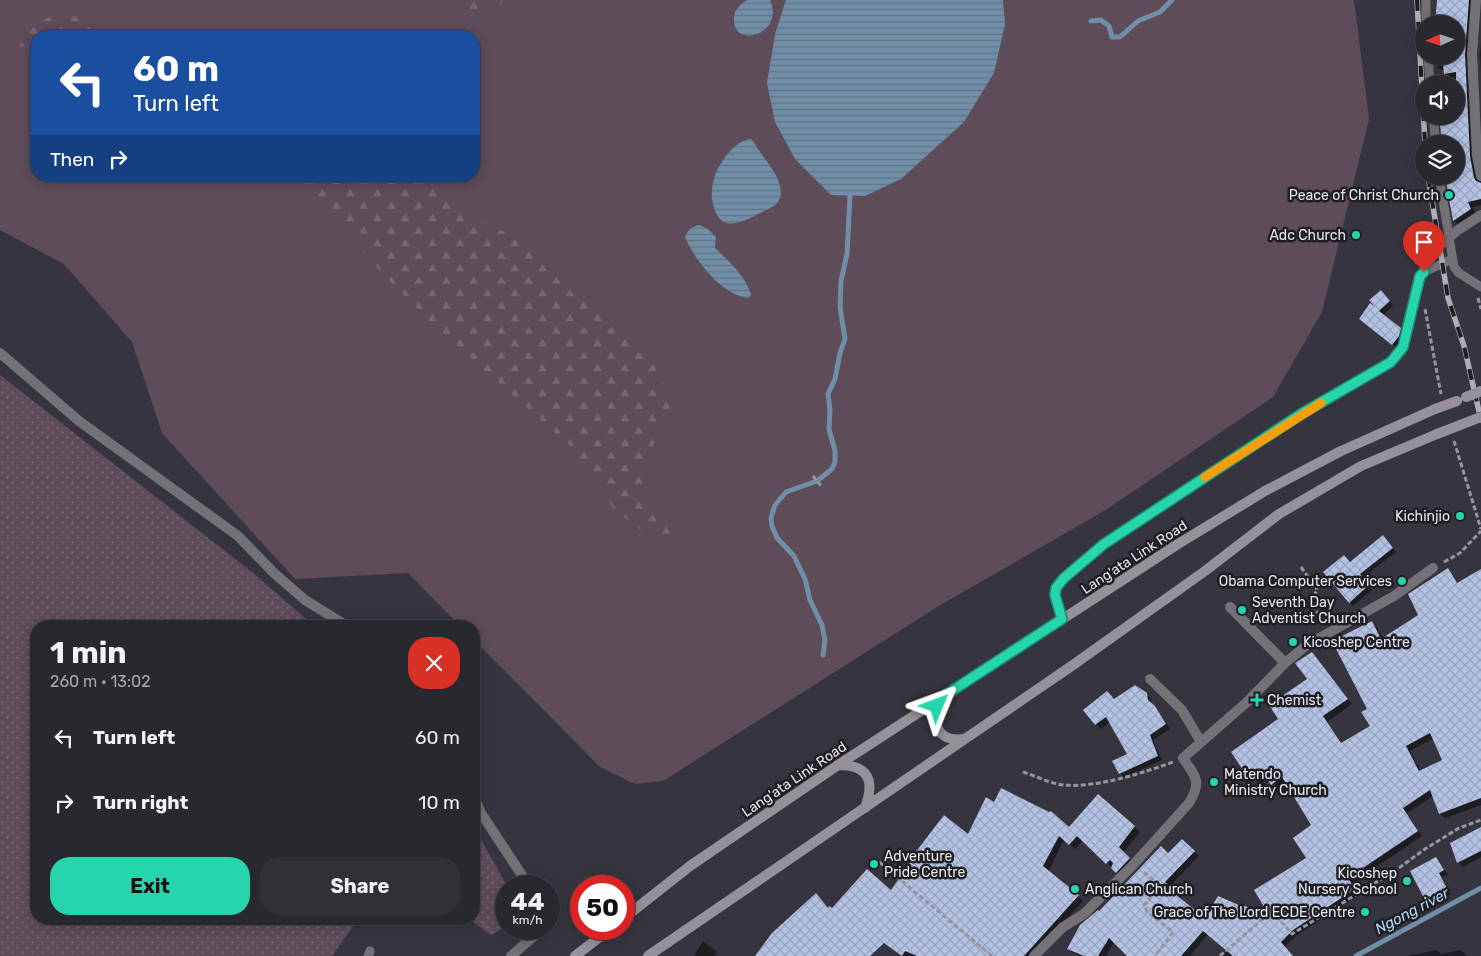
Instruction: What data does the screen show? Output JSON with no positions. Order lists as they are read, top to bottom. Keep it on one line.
{"streets":{"main road":["Lang'ata Link Road"]},"water":["Ngong river"],"places":{"other":["Peace of Christ Church","Adc Church","Kichinjio","Obama Computer Services","Seventh Day Adventist Church","Kicoshep Centre","Matendo Ministry Church","Adventure Pride Centre","Kicoshep Nursery School","Anglican Church","Grace of The Lord ECDE Centre"],"health":["Chemist"]},"north":"left","page":{"turn":["60 m","Turn left"],"then":"Then","heading":["1 min","260 m · 13:02"],"list":[{"name":"Turn left","value":"60 m"},{"name":"Turn right","value":"10 m"}],"buttons":["Exit","Share"],"speed":"44 km/h","limit":"50"}}
